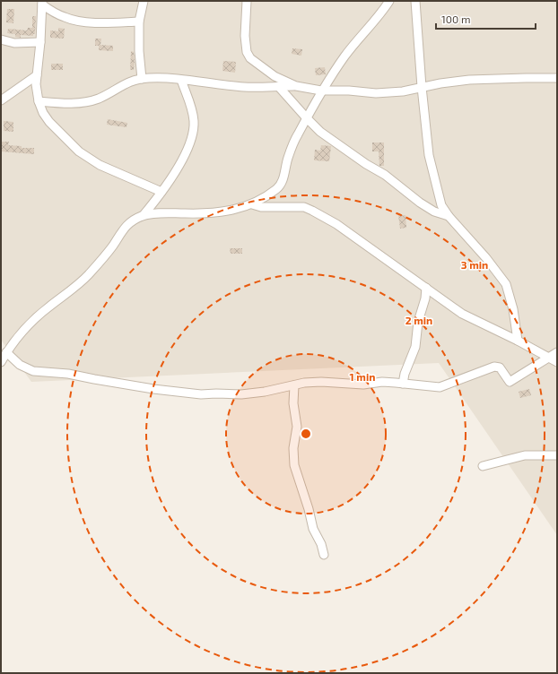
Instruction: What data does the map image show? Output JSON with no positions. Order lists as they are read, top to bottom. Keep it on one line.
{"scale_bar":"100 m","rings":["3 min","2 min","1 min"]}
